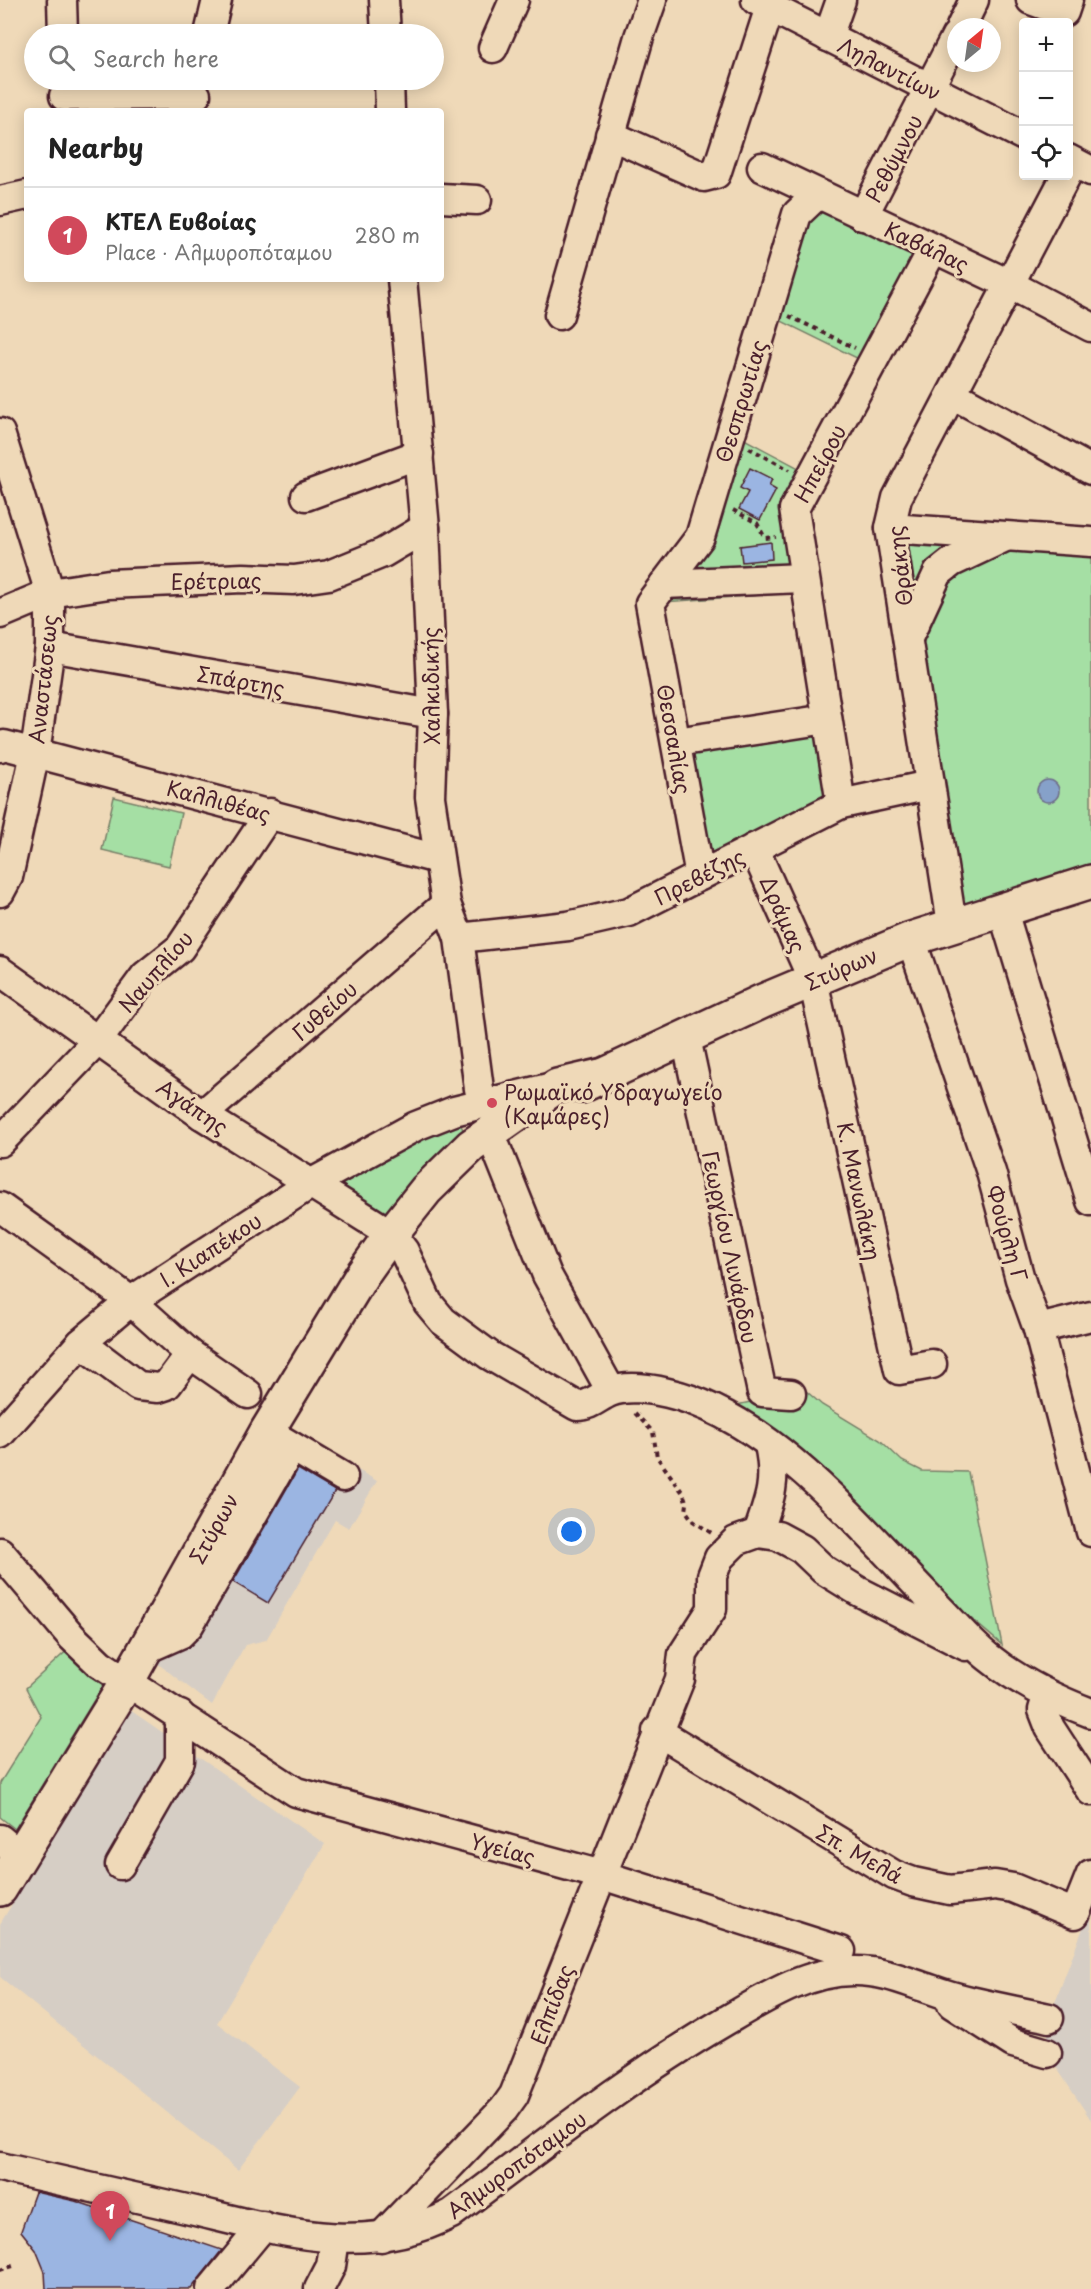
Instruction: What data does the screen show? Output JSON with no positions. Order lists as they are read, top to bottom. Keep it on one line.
{"streets":{"main road":["Στύρων"],"street":["Ληλαντίων","Ρεθύμνου","Καβάλας","Θεσπρωτίας","Ηπείρου","Θράκης","Ερέτριας","Αναστάσεως","Σπάρτης","Χαλκιδικής","Θεσσαλίας","Καλλιθέας","Πρεβέζης","Δράμας","Ναυπλίου","Γυθείου","Αγάπης","Κ. Μανωλάκη","Φούρλη Γ","Γεωργίου Λινάρδου","Ι. Κιαπέκου","Υγείας","Σπ. Μελά","Ελπίδας","Αλμυροπόταμου"]},"crossings":[["Ληλαντίων","Ρεθύμνου"],["Ρεθύμνου","Καβάλας"],["Καβάλας","Θεσπρωτίας"],["Καβάλας","Ηπείρου"],["Καβάλας","Θράκης"],["Θεσπρωτίας","Θεσσαλίας"],["Ηπείρου","Πρεβέζης"],["Θράκης","Πρεβέζης"],["Θράκης","Στύρων"],["Ερέτριας","Αναστάσεως"],["Ερέτριας","Χαλκιδικής"],["Αναστάσεως","Σπάρτης"],["Αναστάσεως","Καλλιθέας"],["Σπάρτης","Χαλκιδικής"],["Χαλκιδικής","Καλλιθέας"],["Χαλκιδικής","Πρεβέζης"],["Χαλκιδικής","Γυθείου"],["Χαλκιδικής","Ι. Κιαπέκου"],["Θεσσαλίας","Πρεβέζης"],["Καλλιθέας","Ναυπλίου"],["Πρεβέζης","Δράμας"],["Δράμας","Στύρων"],["Δράμας","Κ. Μανωλάκη"],["Στύρων","Αγάπης"],["Στύρων","Κ. Μανωλάκη"],["Στύρων","Φούρλη Γ"],["Στύρων","Γεωργίου Λινάρδου"],["Στύρων","Ι. Κιαπέκου"],["Στύρων","Υγείας"],["Ναυπλίου","Αγάπης"],["Γυθείου","Αγάπης"],["Αγάπης","Ι. Κιαπέκου"],["Υγείας","Ελπίδας"],["Σπ. Μελά","Ελπίδας"],["Ελπίδας","Αλμυροπόταμου"]],"places":["Ρωμαϊκό Υδραγωγείο (Καμάρες)"],"north":"top right","page":{"map_buttons":["+","−"],"search":"Search here","heading":"Nearby","list":[{"mark":"1","name":"ΚΤΕΛ Ευβοίας","note":"Place · Αλμυροπόταμου","value":"280 m"}],"pins":"1"}}
